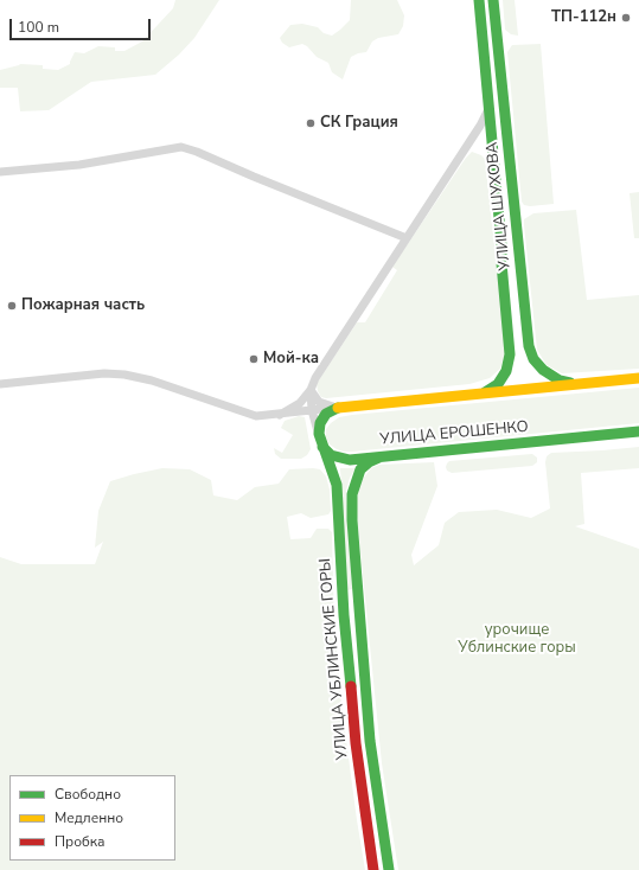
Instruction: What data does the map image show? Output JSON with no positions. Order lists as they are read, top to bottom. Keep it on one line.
{"streets":{"main road":["УЛИЦА ШУХОВА","УЛИЦА ЕРОШЕНКО","УЛИЦА УБЛИНСКИЕ ГОРЫ"]},"crossings":[["УЛИЦА ЕРОШЕНКО","УЛИЦА УБЛИНСКИЕ ГОРЫ"]],"parks":["урочище Ублинские горы"],"places":["ТП-112н","СК Грация","Пожарная часть","Мой-ка"],"legend":["Свободно","Медленно","Пробка"],"scale_bar":"100 m"}
